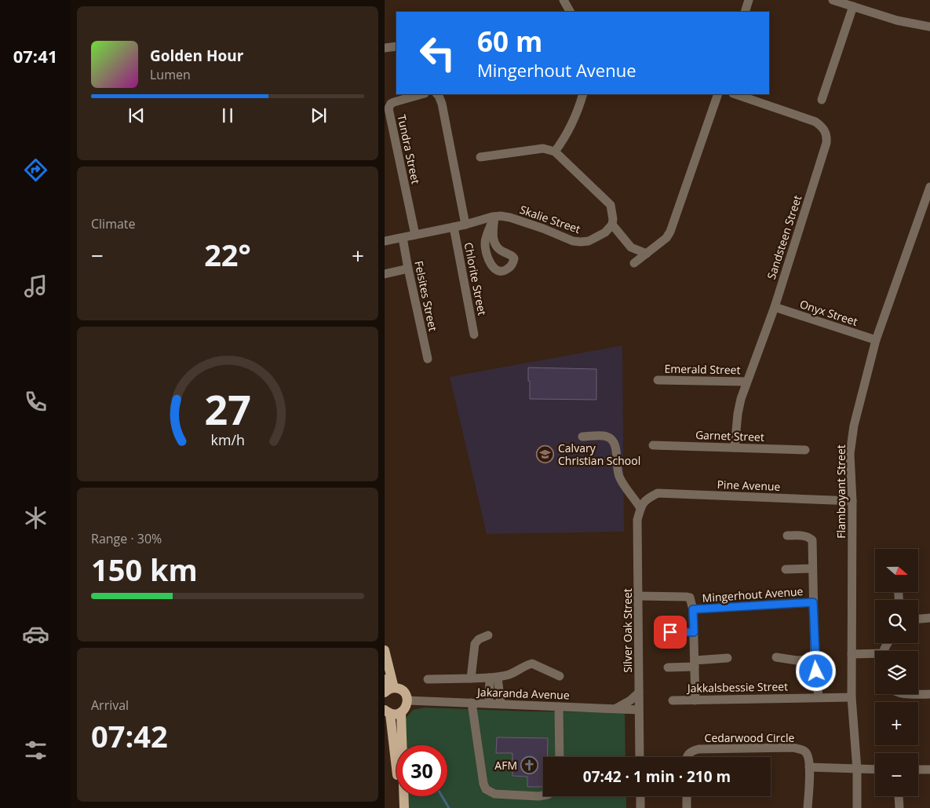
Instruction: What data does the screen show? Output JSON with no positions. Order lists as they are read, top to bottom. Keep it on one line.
{"streets":{"street":["Tundra Street","Skalie Street","Sandsteen Street","Chlorite Street","Felsites Street","Onyx Street","Emerald Street","Garnet Street","Pine Avenue","Flamboyant Street","Mingerhout Avenue","Silver Oak Street","Jakkalsbessie Street","Jakaranda Avenue","Cedarwood Circle"]},"crossings":[["Tundra Street","Skalie Street"],["Skalie Street","Chlorite Street"],["Skalie Street","Felsites Street"],["Sandsteen Street","Onyx Street"],["Sandsteen Street","Emerald Street"],["Sandsteen Street","Garnet Street"],["Onyx Street","Flamboyant Street"],["Pine Avenue","Flamboyant Street"],["Pine Avenue","Silver Oak Street"],["Flamboyant Street","Jakkalsbessie Street"],["Silver Oak Street","Jakaranda Avenue"]],"places":{"school or university":["Calvary Christian School"],"church":["AFM"]},"north":"right","page":{"tabs":"07:41","turn":["60 m","Mingerhout Avenue"],"song":["Golden Hour","Lumen"],"tile":["Climate",["Range · 30%","150 km"],["Arrival","07:42"]],"heat":["−","22°","+"],"map_buttons":["+","−"],"limit":"30","trip":"07:42 · 1 min · 210 m","gauge":["27","km/h"]}}
